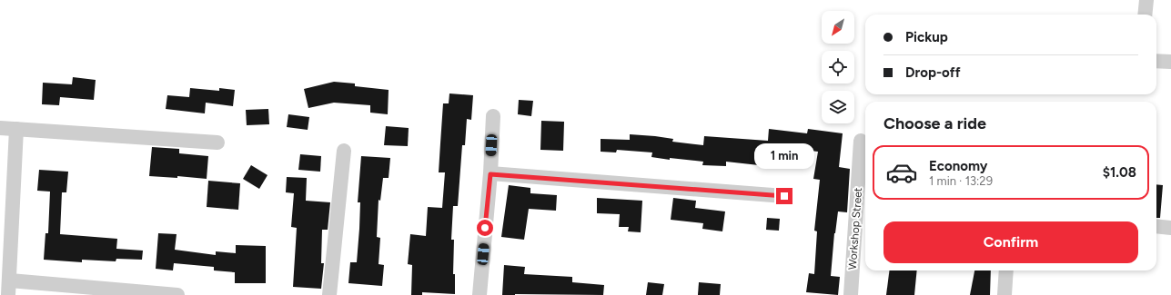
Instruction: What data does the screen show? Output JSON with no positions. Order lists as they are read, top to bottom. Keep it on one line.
{"streets":{"street":["Workshop Street"]},"north":"bottom left","page":{"banner":["Pickup","Drop-off"],"heading":"Choose a ride","bubble":"1 min","list":[{"name":"Economy","note":"1 min · 13:29","value":"$1.08"}],"buttons":"Confirm"}}
